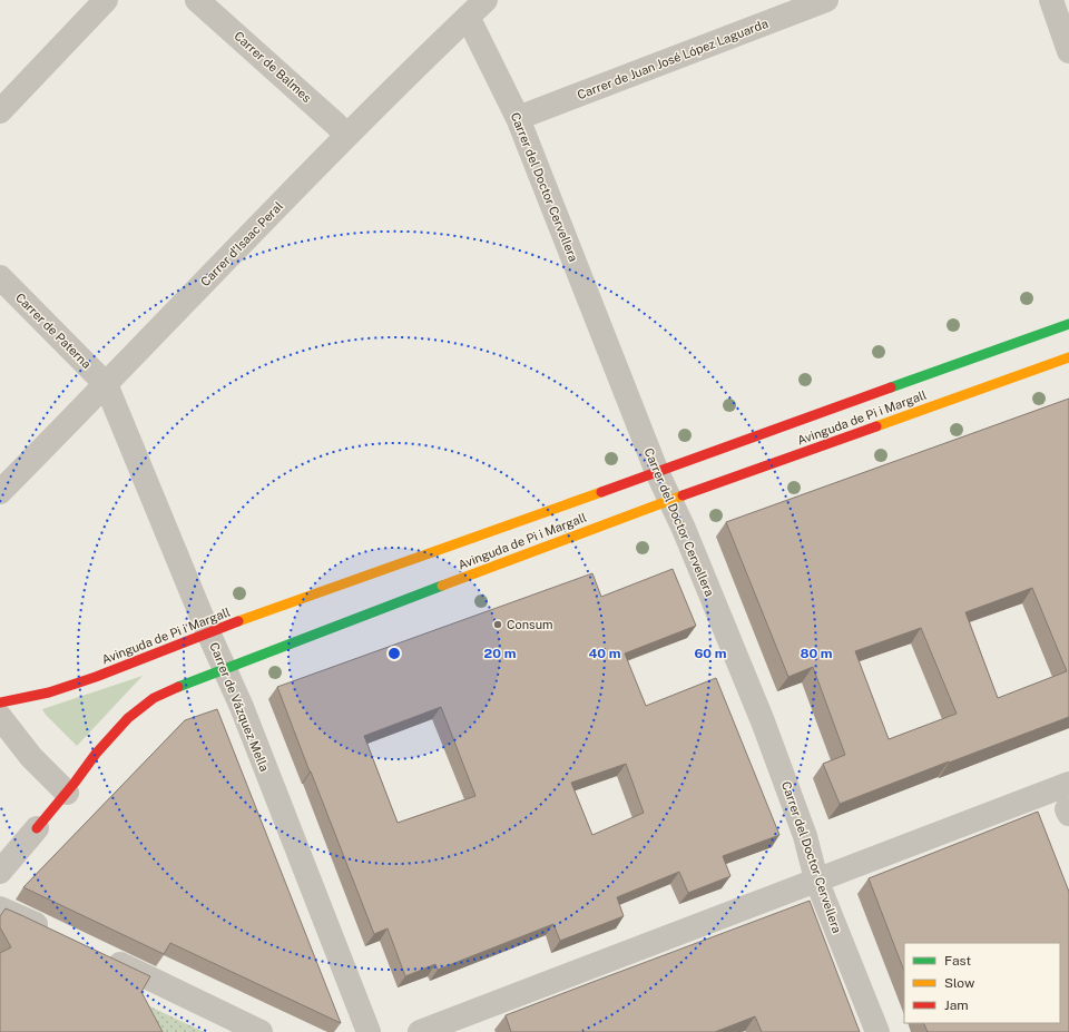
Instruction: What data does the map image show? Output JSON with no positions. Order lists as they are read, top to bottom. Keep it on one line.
{"streets":{"street":["Carrer de Juan José López Laguarda","Carrer de Balmes","Carrer del Doctor Cervellera","Carrer d'Isaac Peral","Carrer de Paterna","Avinguda de Pi i Margall","Carrer de Vázquez Mella"]},"crossings":[["Carrer de Juan José López Laguarda","Carrer del Doctor Cervellera"],["Carrer de Balmes","Carrer d'Isaac Peral"],["Carrer del Doctor Cervellera","Carrer d'Isaac Peral"],["Carrer del Doctor Cervellera","Avinguda de Pi i Margall"],["Carrer d'Isaac Peral","Carrer de Paterna"],["Carrer d'Isaac Peral","Carrer de Vázquez Mella"],["Carrer de Paterna","Carrer de Vázquez Mella"],["Avinguda de Pi i Margall","Carrer de Vázquez Mella"]],"places":["Consum"],"legend":["Fast","Slow","Jam"],"rings":["20 m","40 m","60 m","80 m"]}
